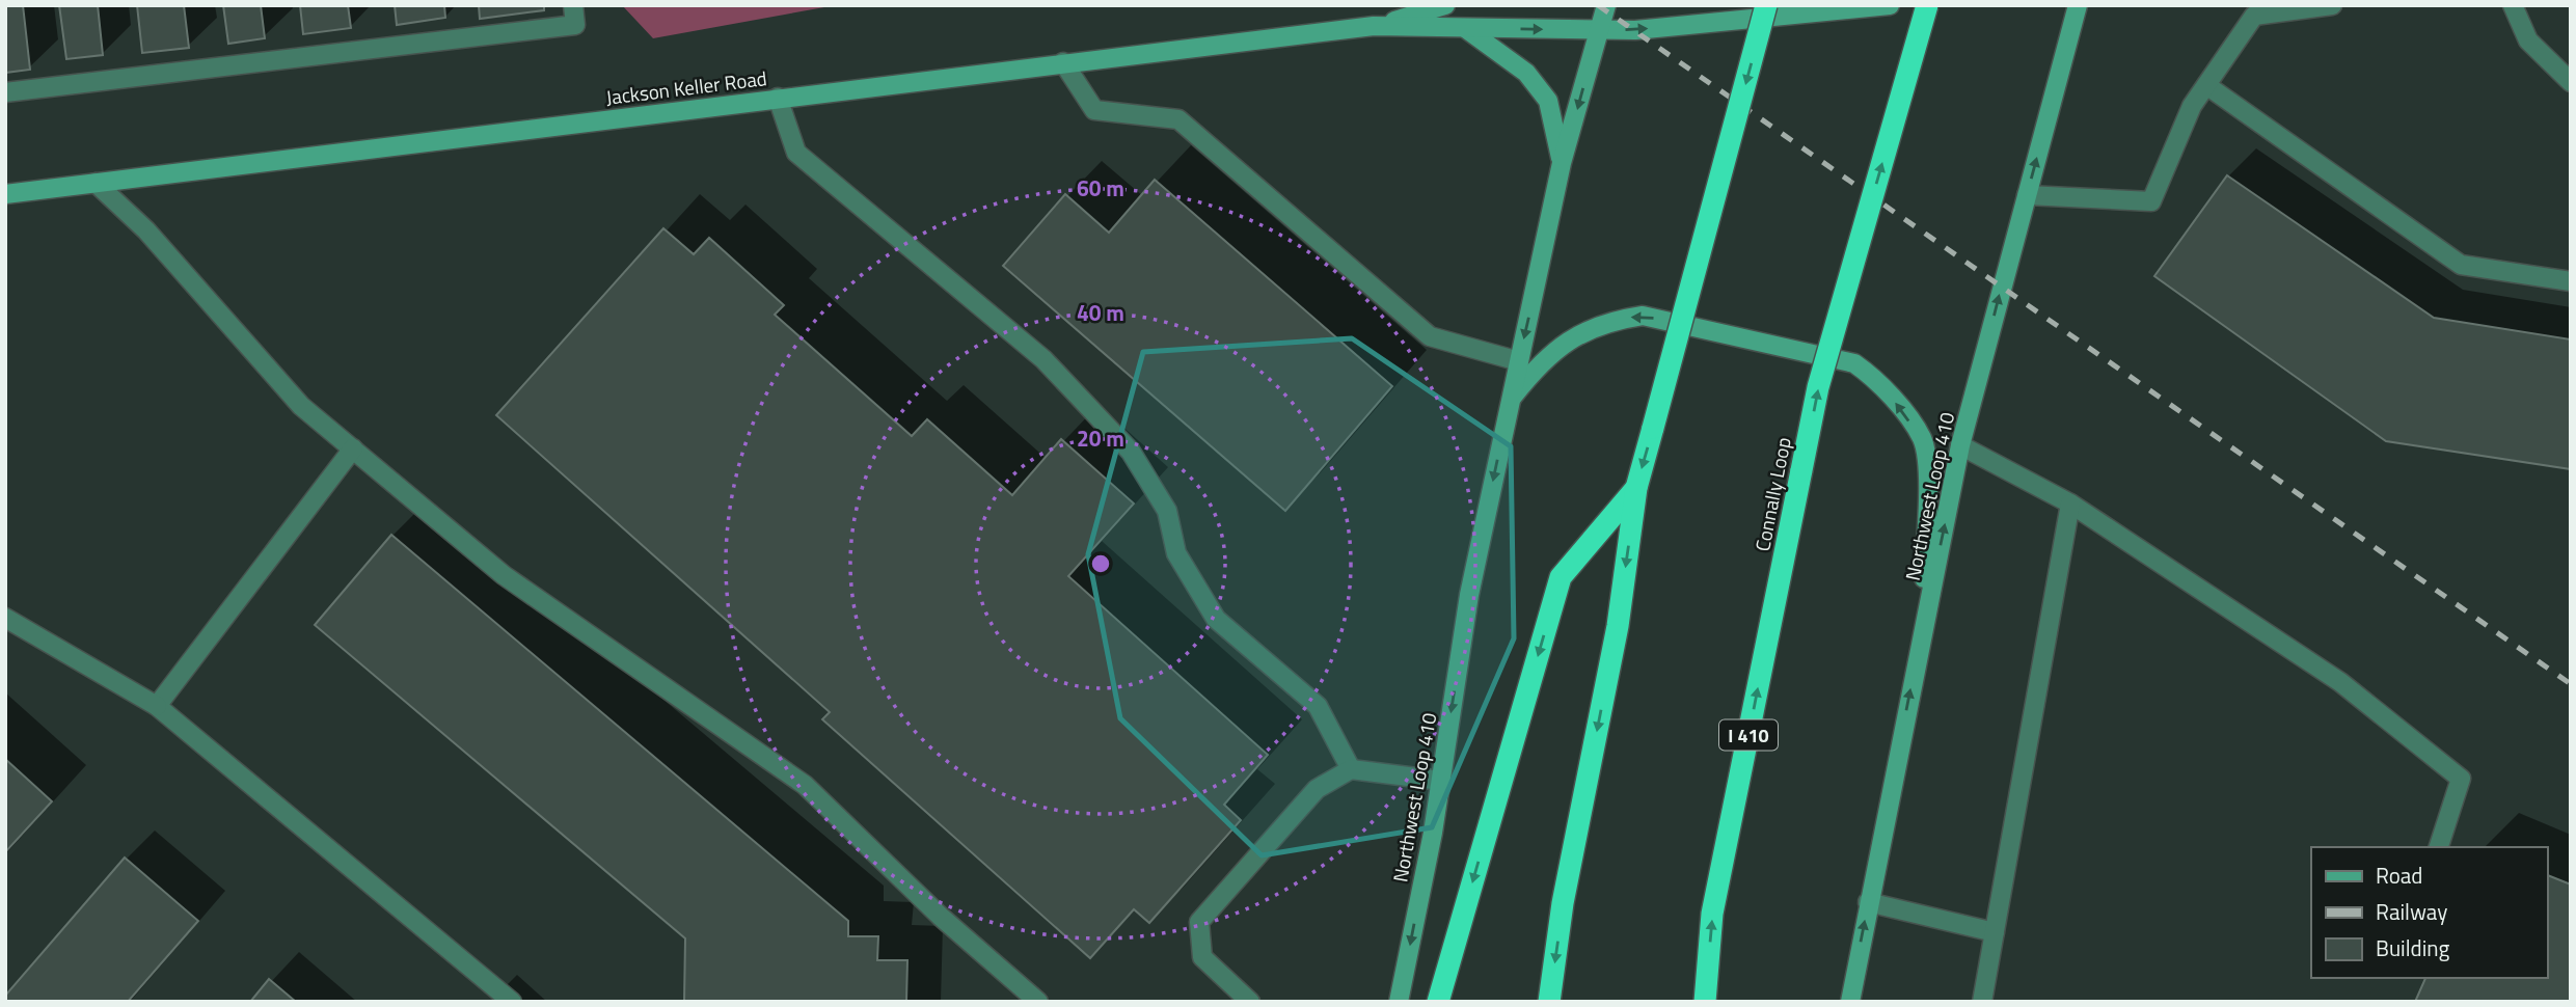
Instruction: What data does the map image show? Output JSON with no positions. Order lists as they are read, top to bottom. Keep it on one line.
{"streets":{"highway":["Connally Loop","I 410"],"main road":["Jackson Keller Road","Northwest Loop 410"]},"crossings":[["Jackson Keller Road","Northwest Loop 410"]],"legend":["Road","Railway","Building"],"rings":["60 m","40 m","20 m"]}
